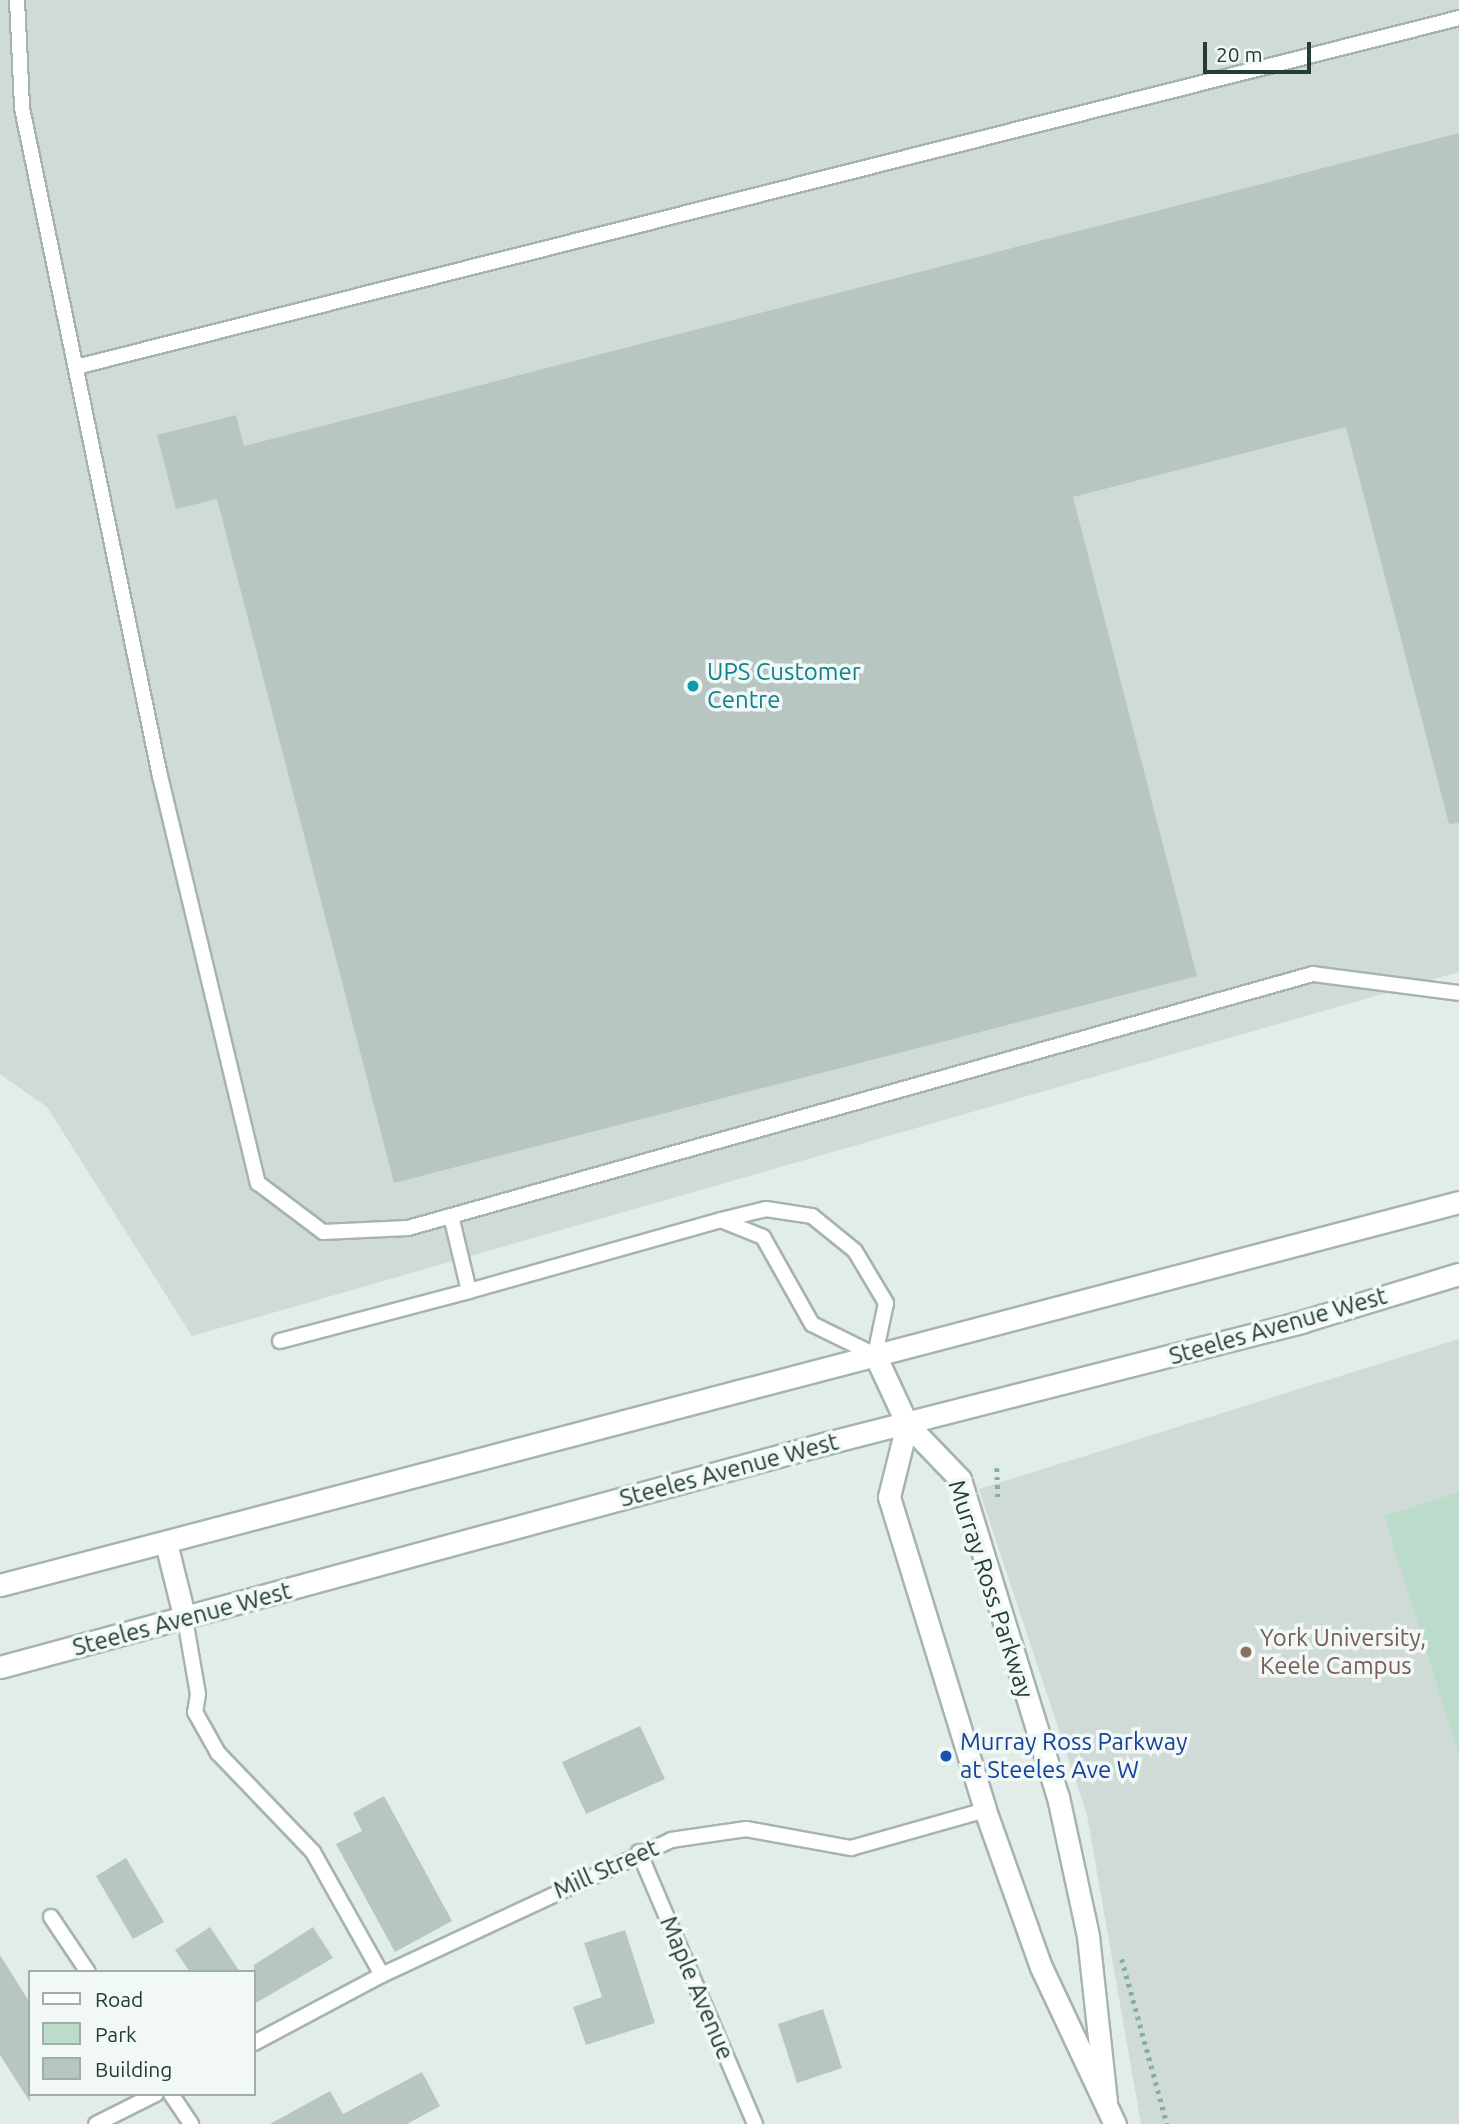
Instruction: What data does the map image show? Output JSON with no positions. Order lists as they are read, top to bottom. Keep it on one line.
{"streets":{"main road":["Steeles Avenue West","Murray Ross Parkway"],"lane":["Mill Street","Maple Avenue"]},"crossings":[["Steeles Avenue West","Murray Ross Parkway"],["Murray Ross Parkway","Mill Street"],["Mill Street","Maple Avenue"]],"places":["UPS Customer Centre","York University, Keele Campus","Murray Ross Parkway at Steeles Ave W"],"legend":["Road","Park","Building"],"scale_bar":"20 m"}
